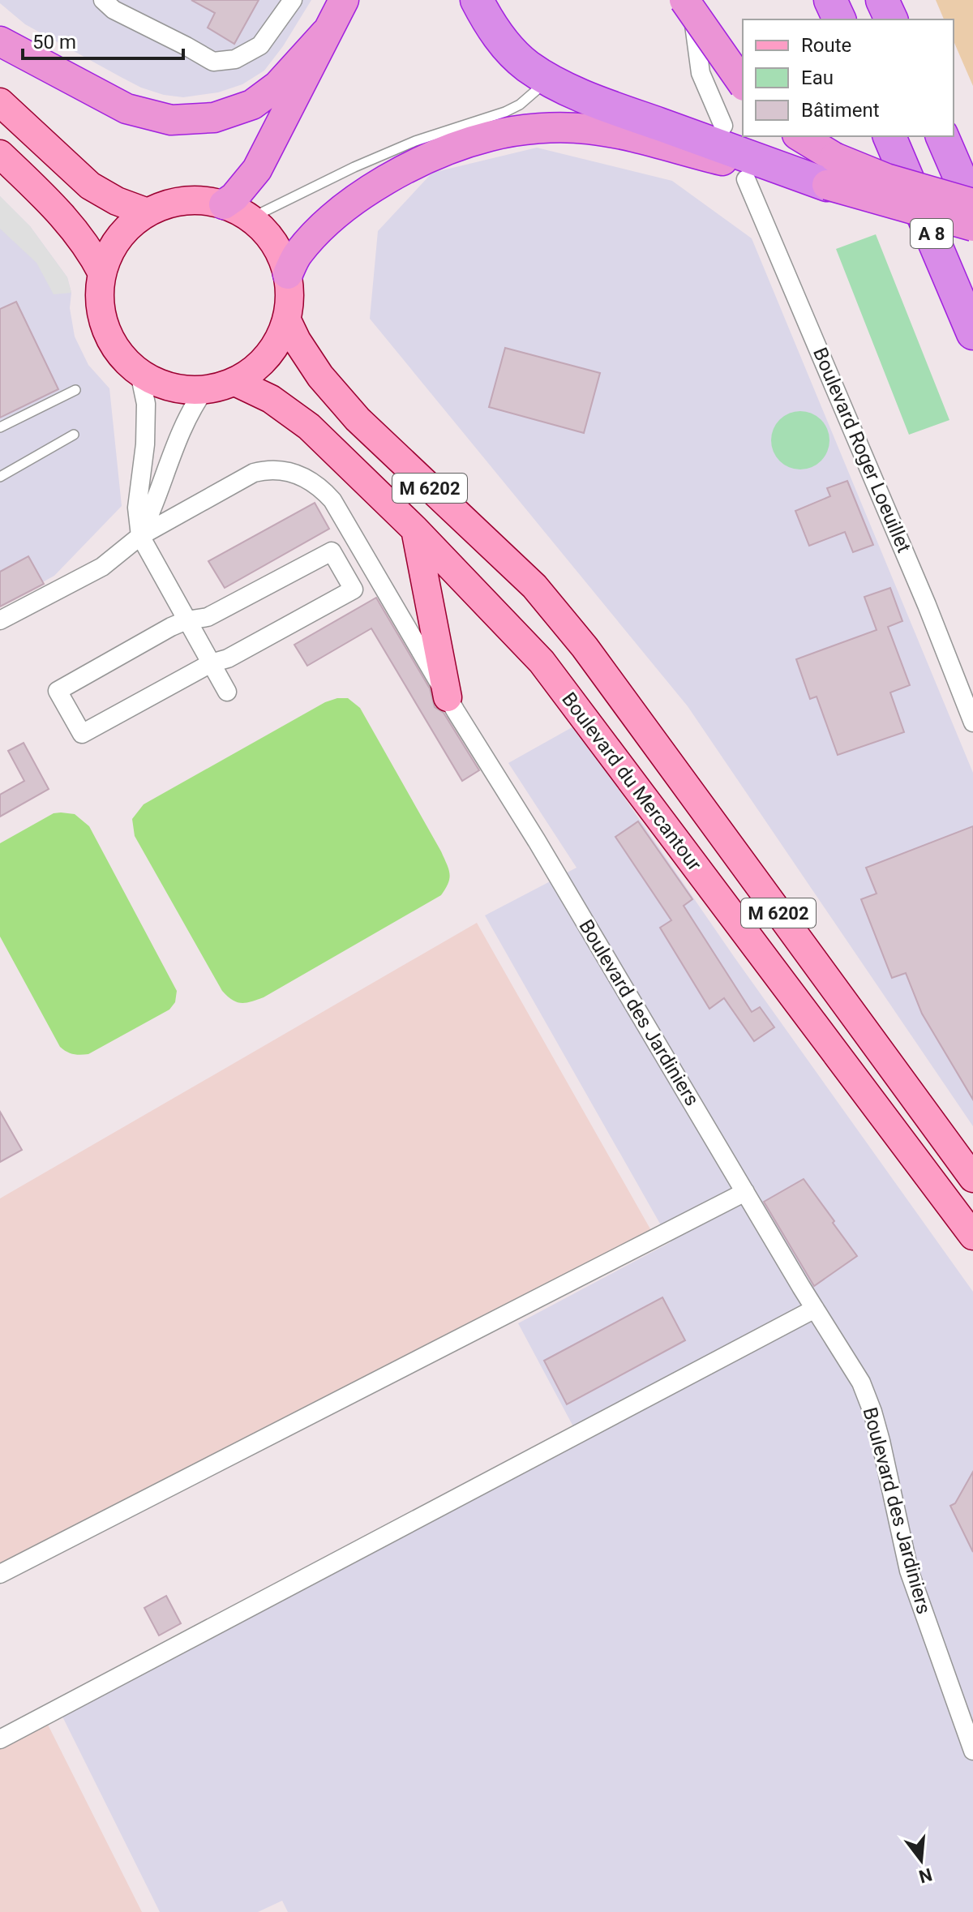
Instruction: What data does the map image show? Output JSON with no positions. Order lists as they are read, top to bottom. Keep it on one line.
{"streets":{"highway":["A 8"],"main road":["M 6202","Boulevard du Mercantour"],"street":["Boulevard Roger Loeuillet","Boulevard des Jardiniers"]},"legend":["Route","Eau","Bâtiment"],"scale_bar":"50 m","north":"bottom"}
